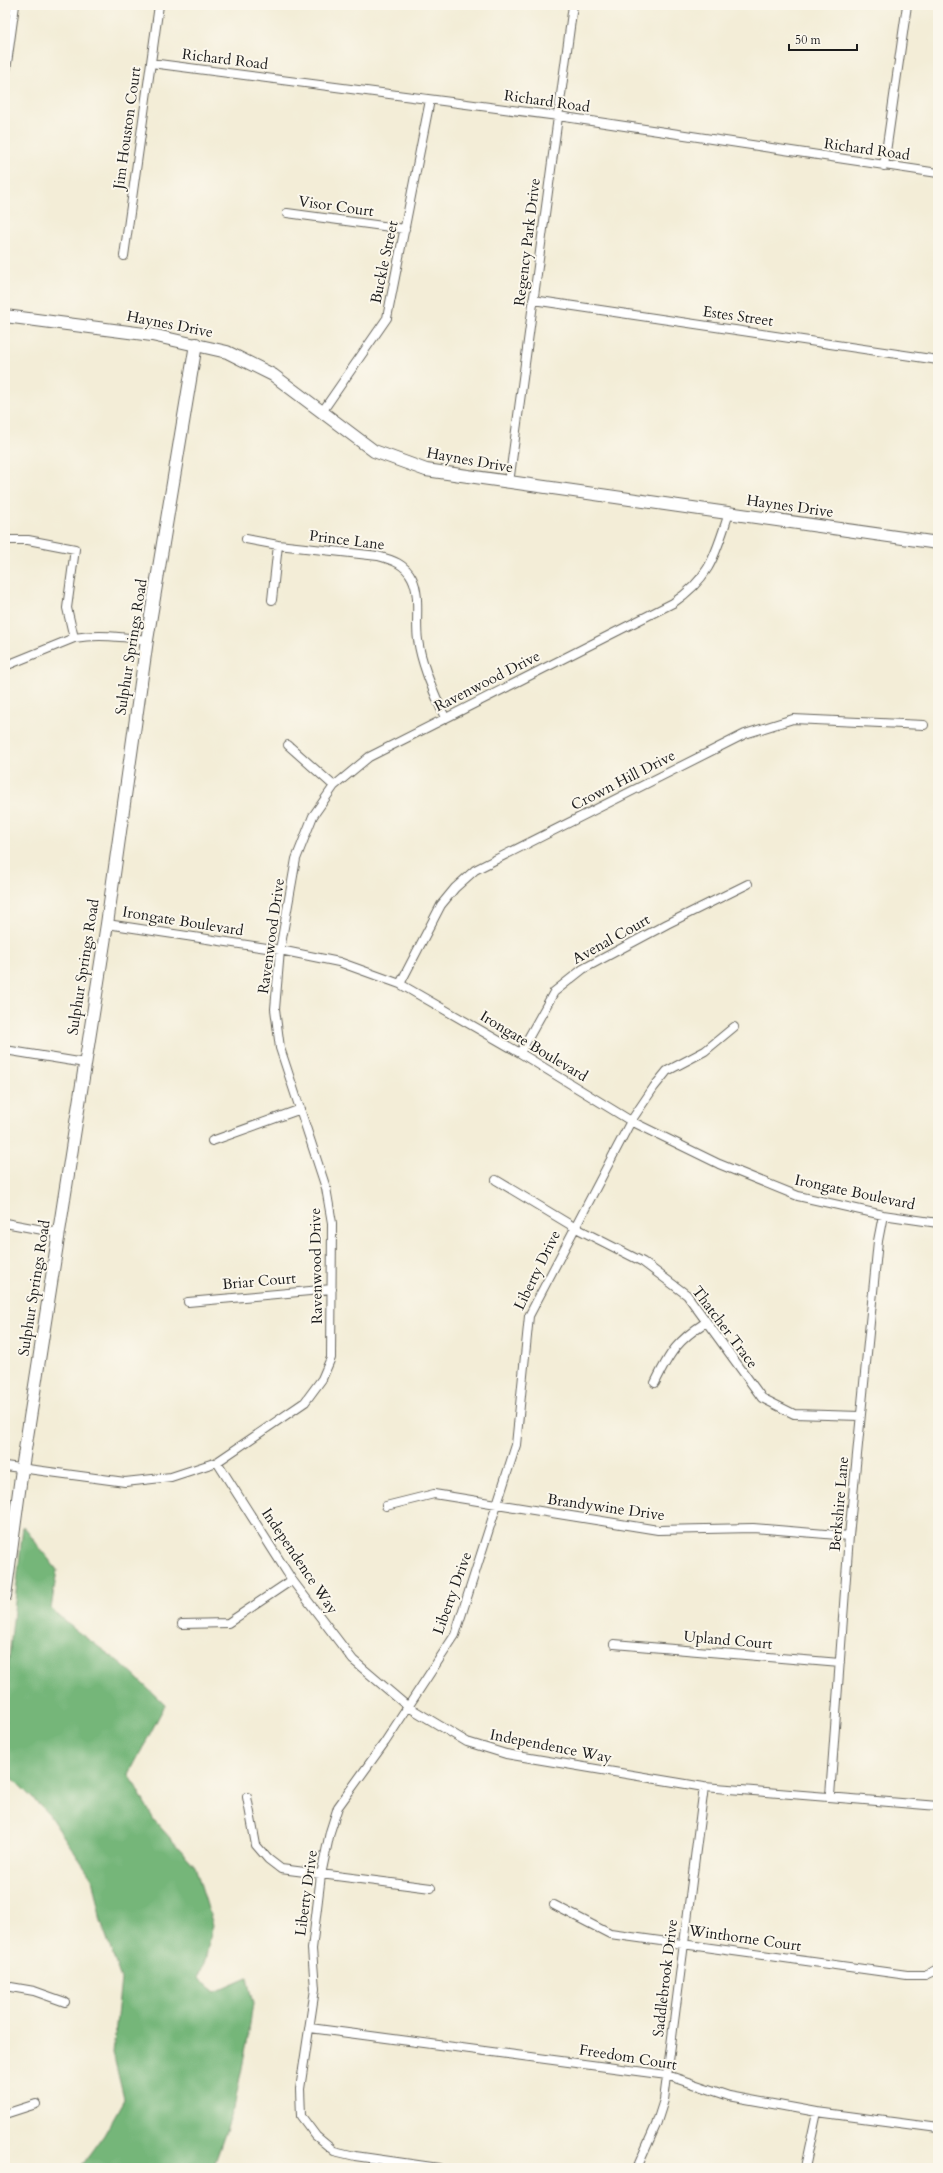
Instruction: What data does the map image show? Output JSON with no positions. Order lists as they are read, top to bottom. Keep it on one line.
{"streets":{"street":["Richard Road","Jim Houston Court","Visor Court","Regency Park Drive","Buckle Street","Estes Street","Haynes Drive","Prince Lane","Sulphur Springs Road","Ravenwood Drive","Crown Hill Drive","Irongate Boulevard","Avenal Court","Liberty Drive","Briar Court","Thatcher Trace","Berkshire Lane","Brandywine Drive","Independence Way","Upland Court","Winthorne Court","Saddlebrook Drive","Freedom Court"]},"crossings":[["Richard Road","Jim Houston Court"],["Richard Road","Regency Park Drive"],["Richard Road","Buckle Street"],["Visor Court","Buckle Street"],["Regency Park Drive","Estes Street"],["Regency Park Drive","Haynes Drive"],["Buckle Street","Haynes Drive"],["Haynes Drive","Sulphur Springs Road"],["Haynes Drive","Ravenwood Drive"],["Prince Lane","Ravenwood Drive"],["Sulphur Springs Road","Ravenwood Drive"],["Sulphur Springs Road","Irongate Boulevard"],["Ravenwood Drive","Irongate Boulevard"],["Ravenwood Drive","Briar Court"],["Ravenwood Drive","Independence Way"],["Crown Hill Drive","Irongate Boulevard"],["Irongate Boulevard","Avenal Court"],["Irongate Boulevard","Liberty Drive"],["Irongate Boulevard","Berkshire Lane"],["Liberty Drive","Thatcher Trace"],["Liberty Drive","Brandywine Drive"],["Liberty Drive","Independence Way"],["Liberty Drive","Freedom Court"],["Thatcher Trace","Berkshire Lane"],["Berkshire Lane","Brandywine Drive"],["Berkshire Lane","Independence Way"],["Berkshire Lane","Upland Court"],["Independence Way","Saddlebrook Drive"],["Winthorne Court","Saddlebrook Drive"],["Saddlebrook Drive","Freedom Court"]],"scale_bar":"50 m"}
